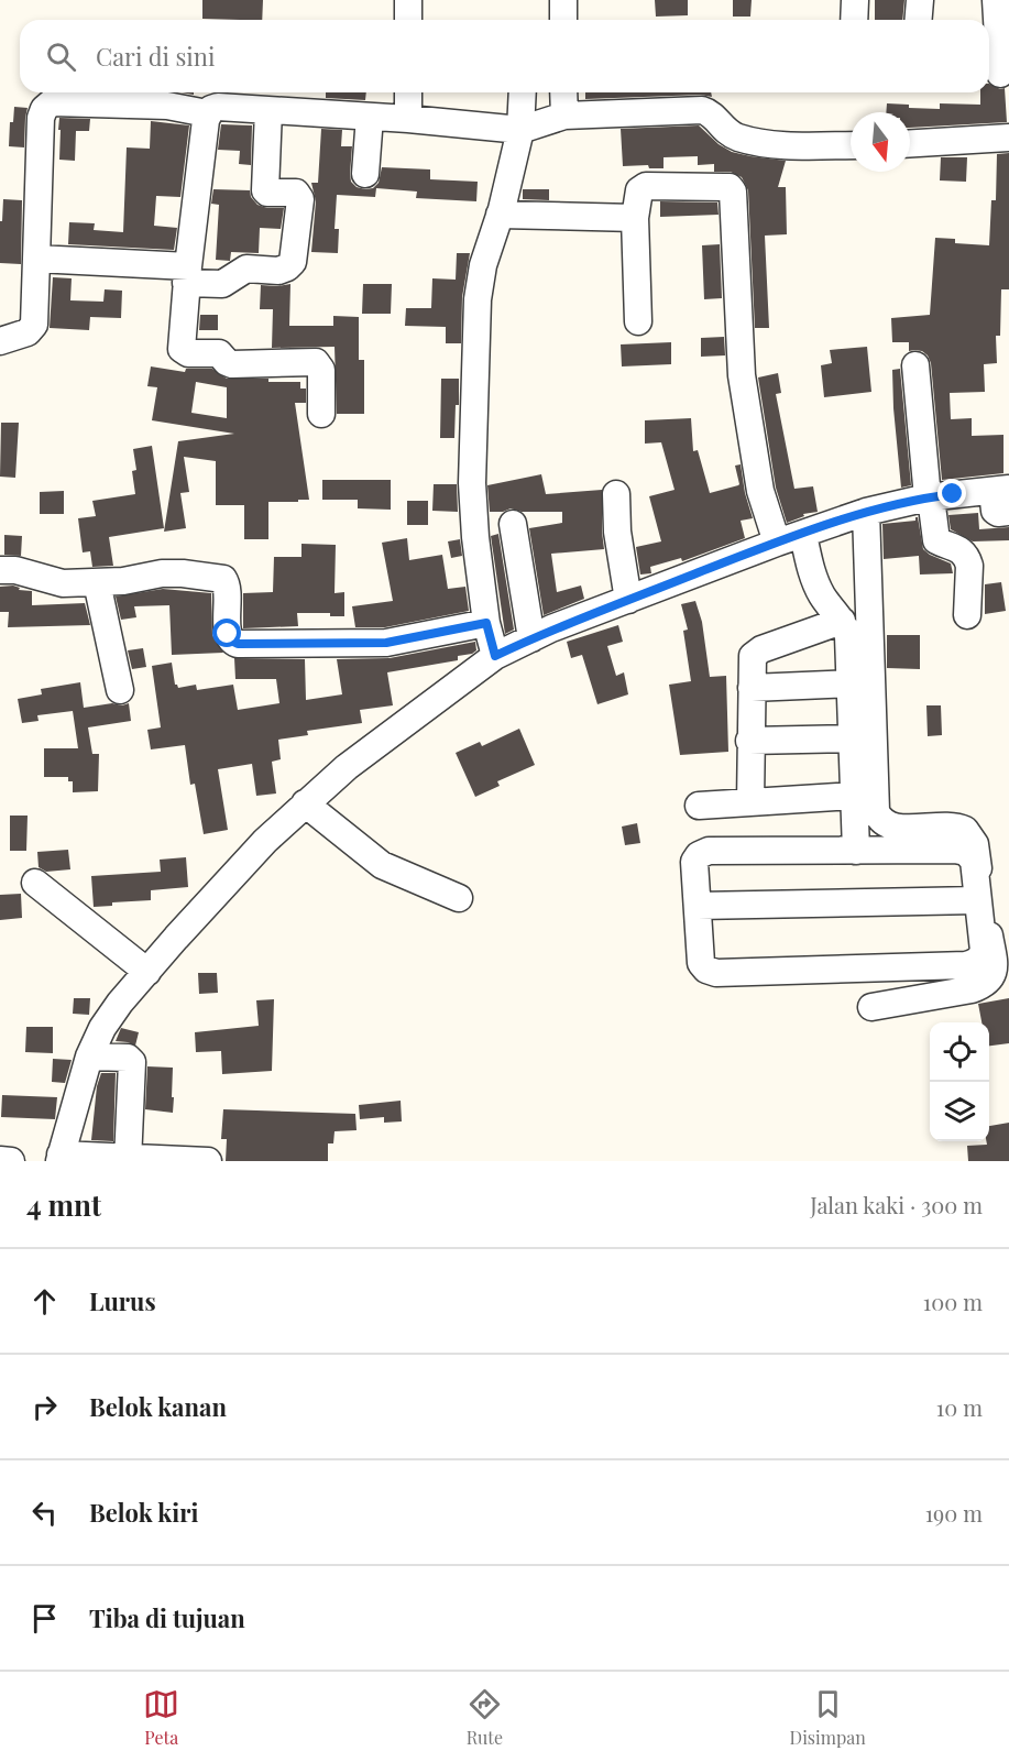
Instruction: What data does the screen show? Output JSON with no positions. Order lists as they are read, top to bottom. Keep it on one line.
{"north":"bottom","page":{"search":"Cari di sini","heading":["4 mnt","Jalan kaki · 300 m"],"list":[["Lurus","100 m"],["Belok kanan","10 m"],["Belok kiri","190 m"],"Tiba di tujuan"],"nav":["Peta","Rute","Disimpan"]}}
